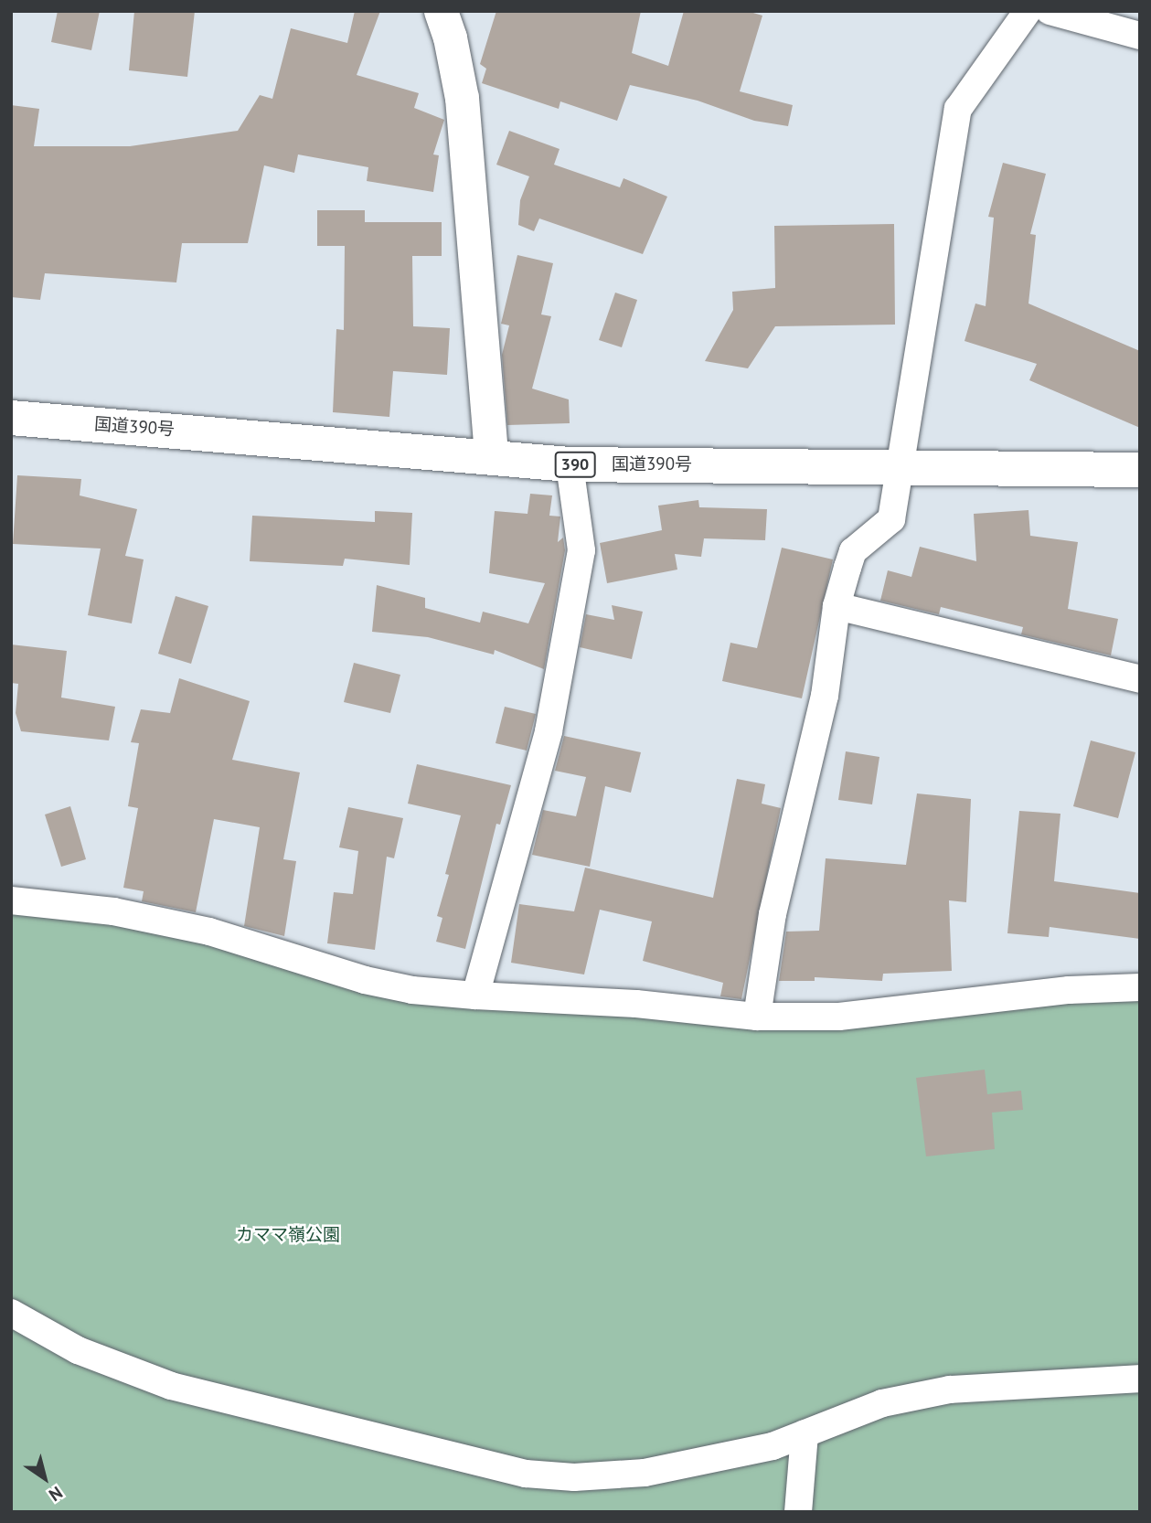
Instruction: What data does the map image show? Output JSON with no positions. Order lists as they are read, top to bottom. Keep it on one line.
{"streets":{"highway":["国道390号","390"]},"parks":["カママ嶺公園"],"north":"bottom right"}
